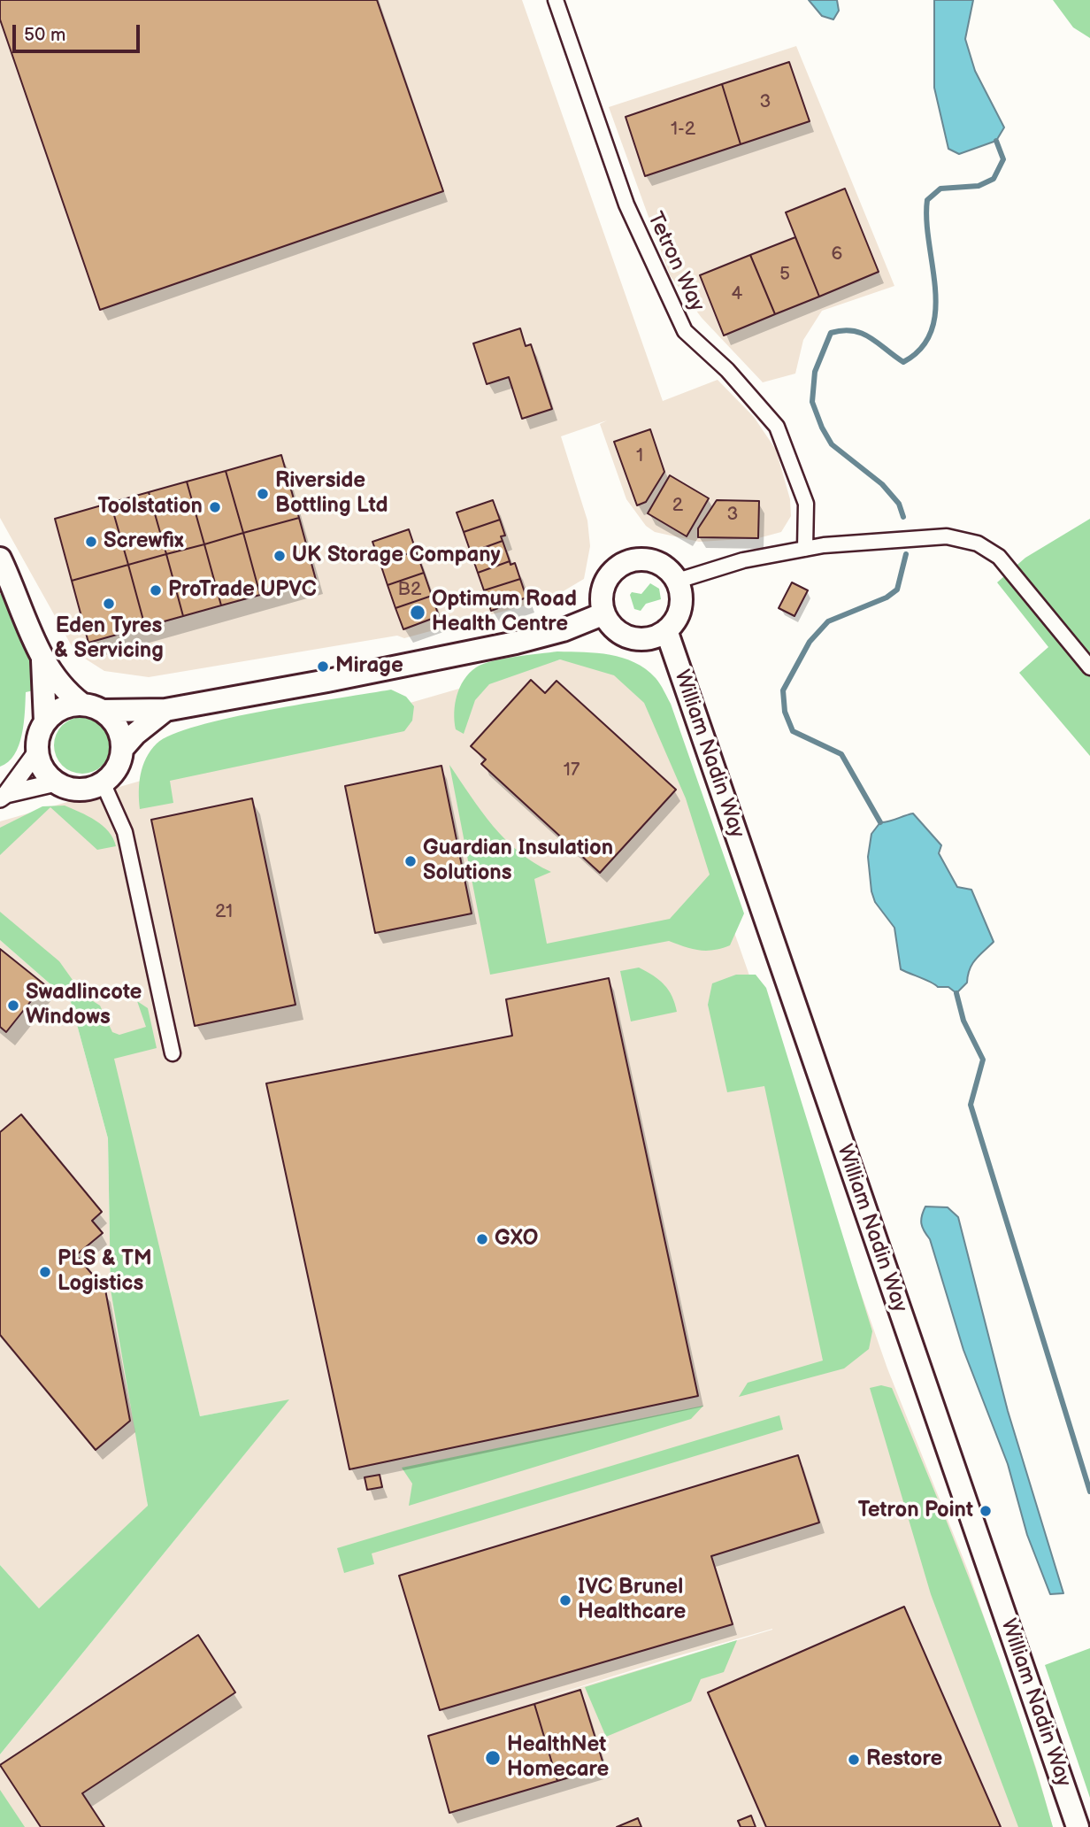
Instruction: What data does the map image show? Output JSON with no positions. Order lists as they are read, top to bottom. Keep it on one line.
{"streets":{"main road":["William Nadin Way"],"street":["Tetron Way"]},"places":["Riverside Bottling Ltd","Toolstation","Screwfix","UK Storage Company","ProTrade UPVC","Eden Tyres & Servicing","Optimum Road Health Centre","Mirage","Guardian Insulation Solutions","Swadlincote Windows","GXO","PLS & TM Logistics","Tetron Point","IVC Brunel Healthcare","HealthNet Homecare","Restore"],"house_numbers":["3","1-2","6","5","4","1","2","3","B2","17","21"],"scale_bar":"50 m"}
